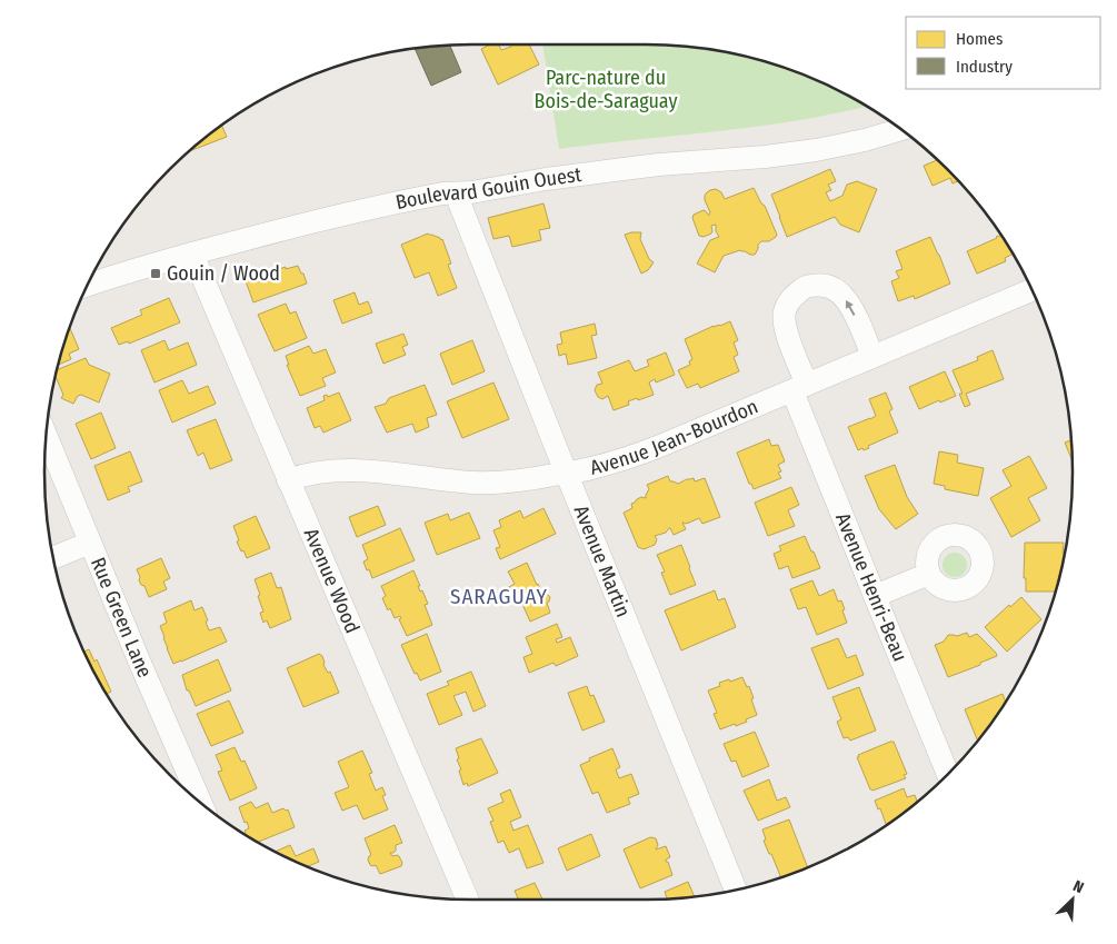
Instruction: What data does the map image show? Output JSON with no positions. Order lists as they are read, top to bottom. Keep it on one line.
{"streets":{"street":["Boulevard Gouin Ouest","Avenue Jean-Bourdon","Avenue Martin","Avenue Wood","Avenue Henri-Beau","Rue Green Lane"]},"crossings":[["Boulevard Gouin Ouest","Avenue Martin"],["Boulevard Gouin Ouest","Avenue Wood"],["Avenue Jean-Bourdon","Avenue Martin"],["Avenue Jean-Bourdon","Avenue Wood"],["Avenue Jean-Bourdon","Avenue Henri-Beau"]],"districts":["SARAGUAY"],"parks":["Parc-nature du Bois-de-Saraguay"],"places":{"transit":["Gouin / Wood"]},"legend":["Homes","Industry"],"north":"top right"}
